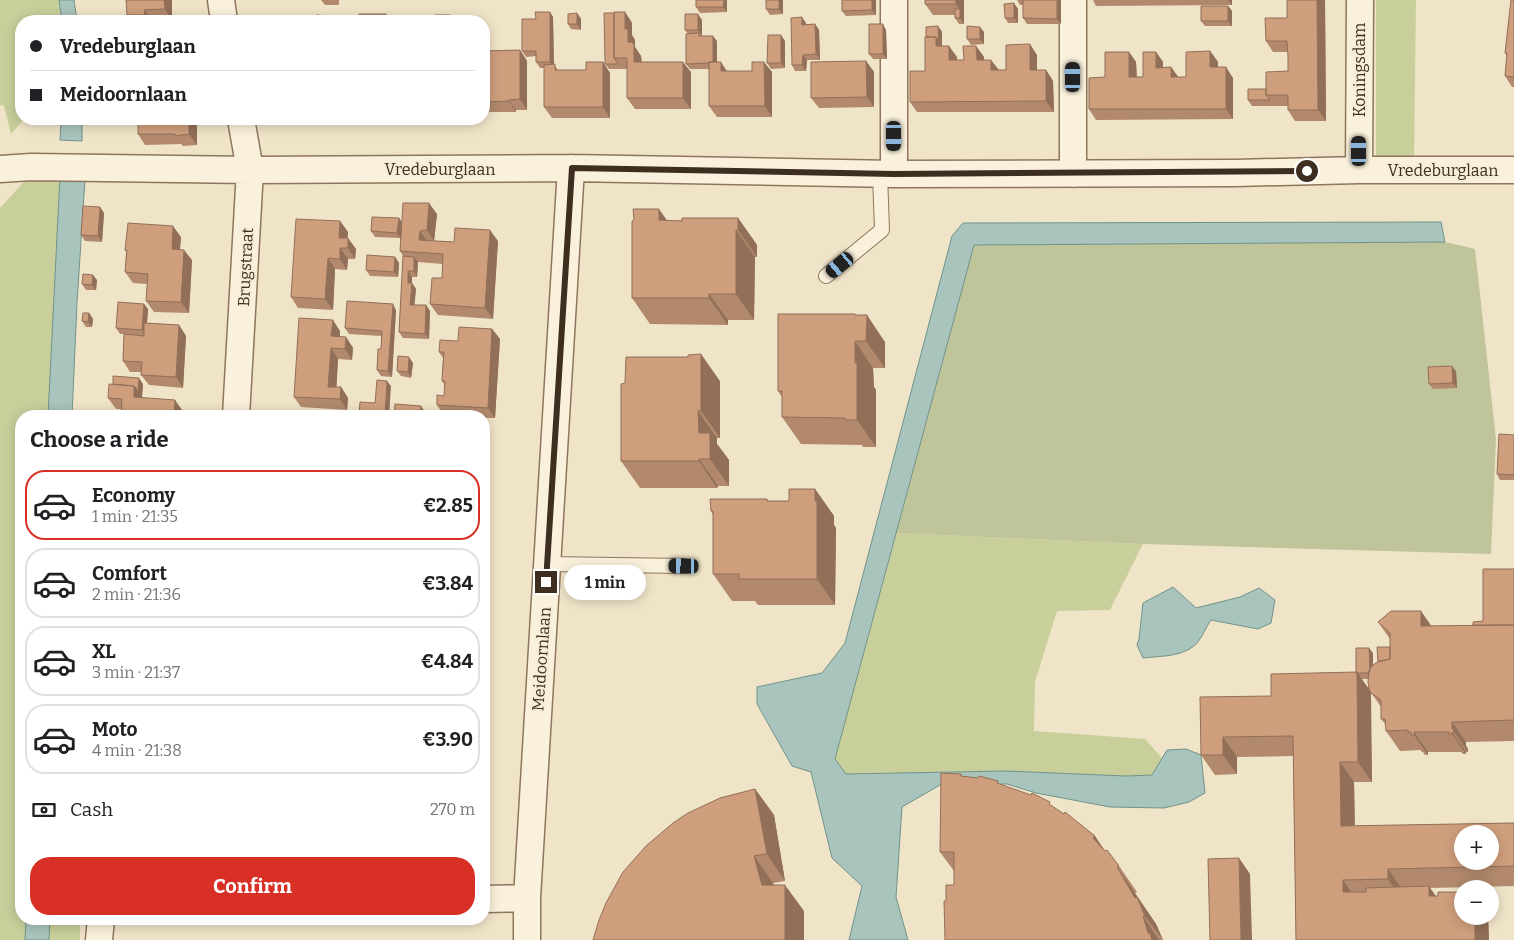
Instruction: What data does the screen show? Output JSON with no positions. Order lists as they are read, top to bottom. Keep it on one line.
{"streets":{"street":["Koningsdam","Vredeburglaan","Brugstraat","Meidoornlaan"]},"crossings":[["Koningsdam","Vredeburglaan"],["Vredeburglaan","Brugstraat"],["Vredeburglaan","Meidoornlaan"]],"page":{"banner":["Vredeburglaan","Meidoornlaan"],"heading":"Choose a ride","list":[{"name":"Economy","note":"1 min · 21:35","value":"€2.85"},{"name":"Comfort","note":"2 min · 21:36","value":"€3.84"},{"name":"XL","note":"3 min · 21:37","value":"€4.84"},{"name":"Moto","note":"4 min · 21:38","value":"€3.90"}],"bubble":"1 min","pay":["Cash","270 m"],"map_buttons":["+","−"],"buttons":"Confirm"}}
